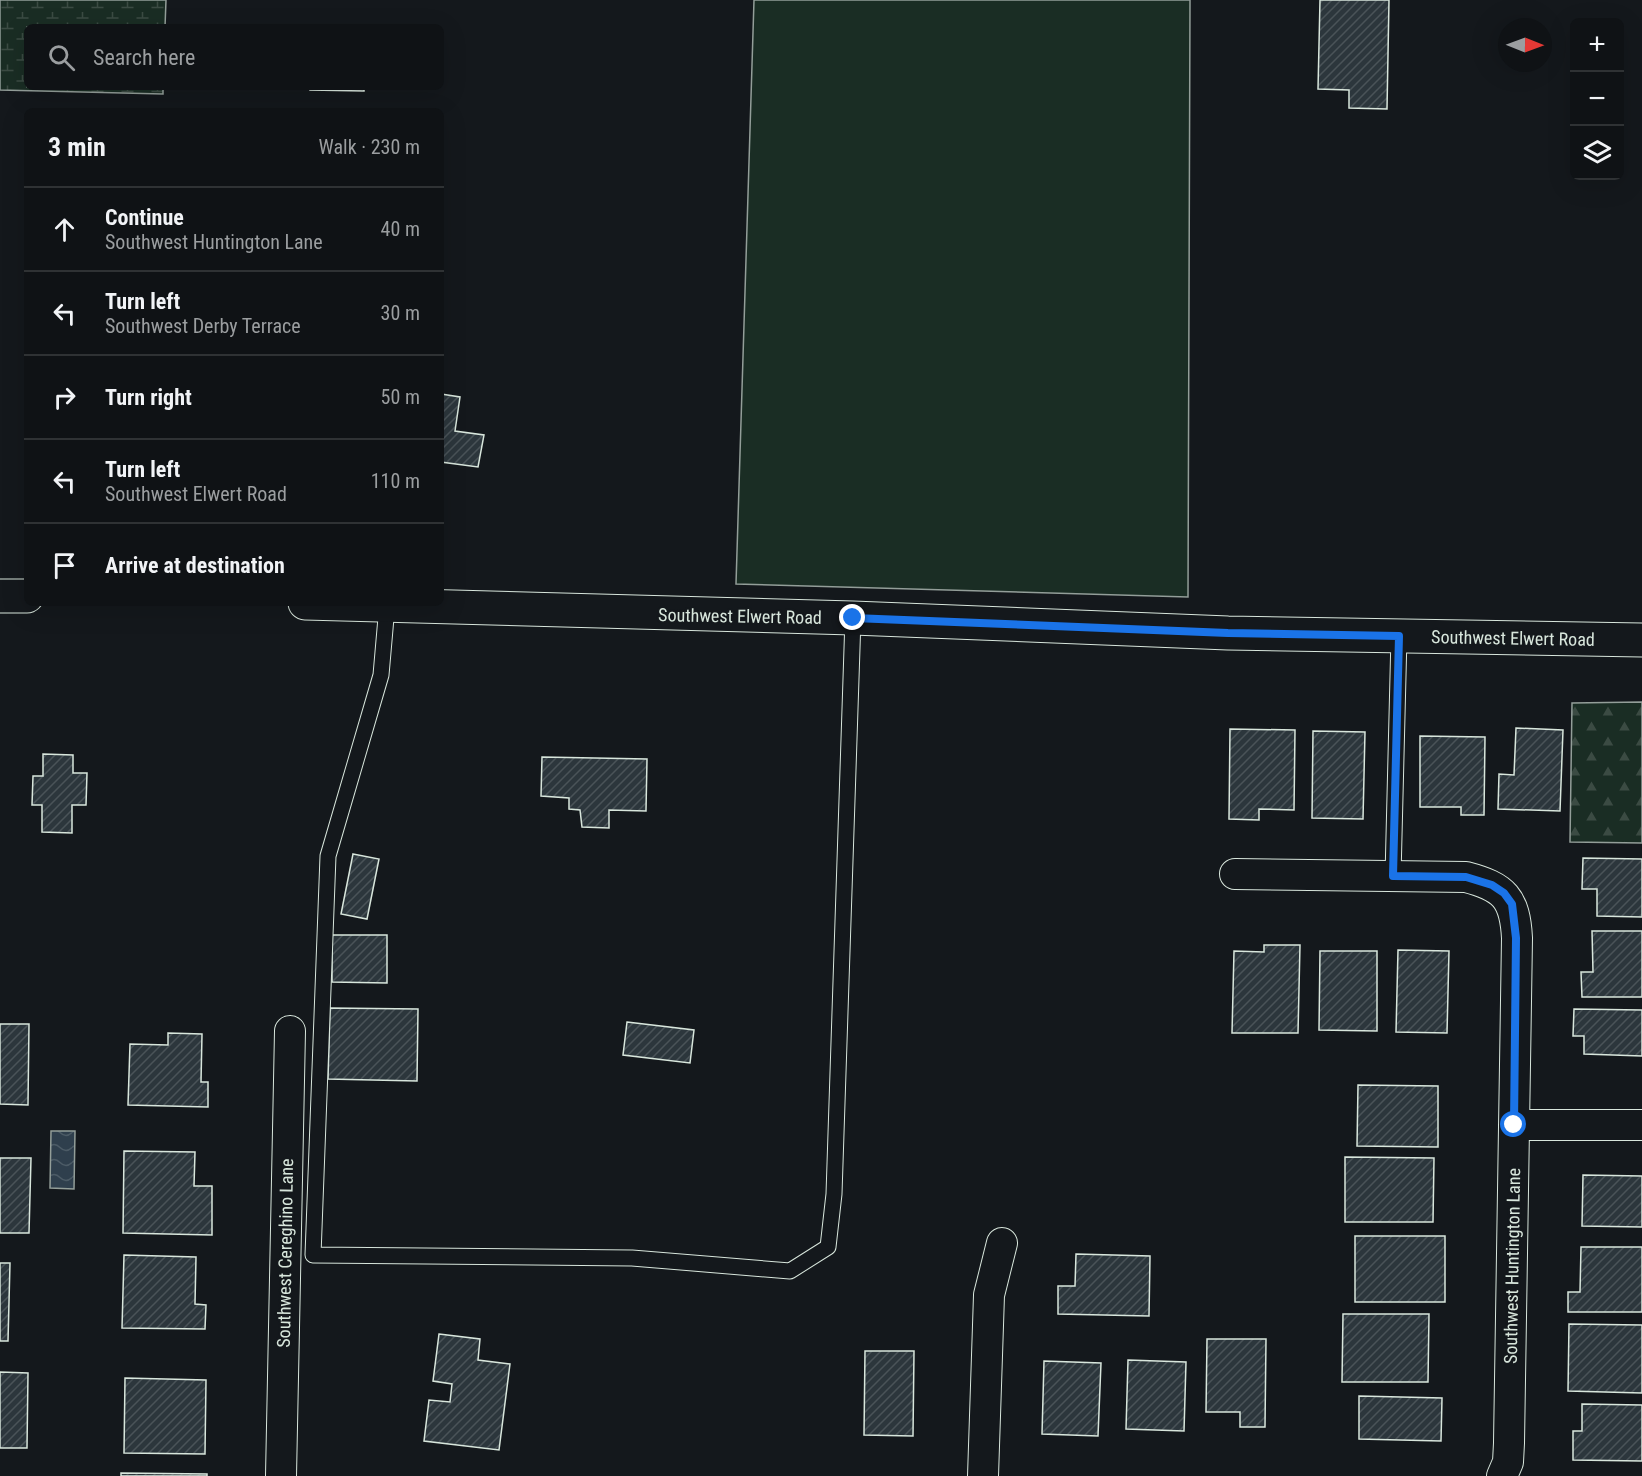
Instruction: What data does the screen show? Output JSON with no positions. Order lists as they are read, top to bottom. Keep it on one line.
{"streets":{"main road":["Southwest Elwert Road"],"street":["Southwest Cereghino Lane","Southwest Huntington Lane"]},"north":"right","page":{"map_buttons":["+","−"],"search":"Search here","heading":["3 min","Walk · 230 m"],"list":[["Continue","Southwest Huntington Lane","40 m"],["Turn left","Southwest Derby Terrace","30 m"],["Turn right","50 m"],["Turn left","Southwest Elwert Road","110 m"],"Arrive at destination"]}}
